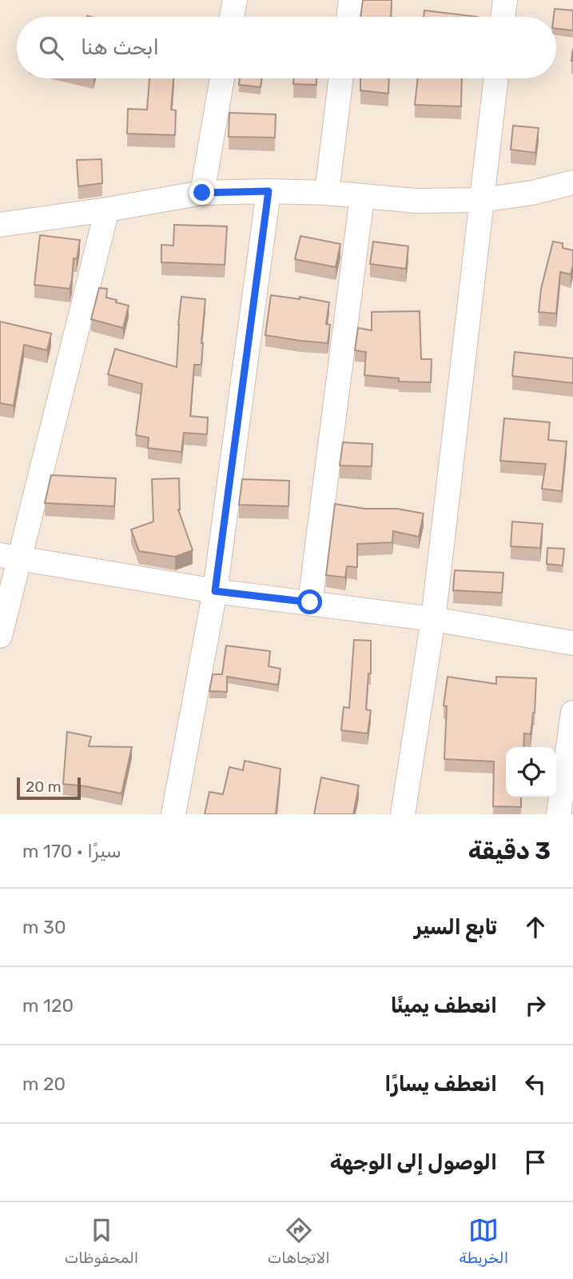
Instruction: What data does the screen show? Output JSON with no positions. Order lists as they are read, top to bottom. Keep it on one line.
{"scale_bar":"20 m","page":{"search":"ابحث هنا","scale":"20 m","heading":["3 دقيقة","سيرًا · 170 m"],"list":[["تابع السير","30 m"],["انعطف يمينًا","120 m"],["انعطف يسارًا","20 m"],"الوصول إلى الوجهة"],"nav":["الخريطة","الاتجاهات","المحفوظات"]}}
